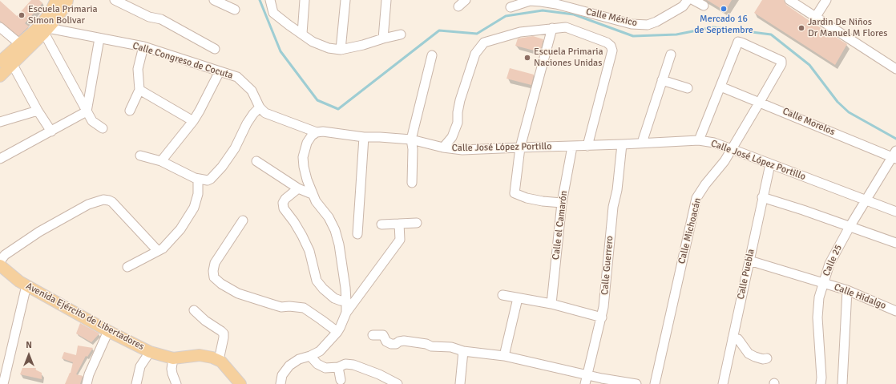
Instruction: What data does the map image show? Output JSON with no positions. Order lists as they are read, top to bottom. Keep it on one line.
{"streets":{"main road":["Avenida Ejército de Libertadores"],"street":["Calle México","Calle Congreso de Cocuta","Calle Morelos","Calle José López Portillo","Calle el Camarón","Calle Michoacán","Calle 25","Calle Guerrero","Calle Puebla","Calle Hidalgo"]},"crossings":[["Calle Morelos","Calle Michoacán"],["Calle Morelos","Calle 25"],["Calle José López Portillo","Calle el Camarón"],["Calle José López Portillo","Calle Michoacán"],["Calle José López Portillo","Calle 25"],["Calle José López Portillo","Calle Guerrero"],["Calle José López Portillo","Calle Puebla"],["Calle 25","Calle Hidalgo"],["Calle Puebla","Calle Hidalgo"]],"places":["Mercado 16 de Septiembre","Escuela Primaria Simon Bolivar","Jardin De Niños Dr Manuel M Flores","Escuela Primaria Naciones Unidas"],"north":"top"}
